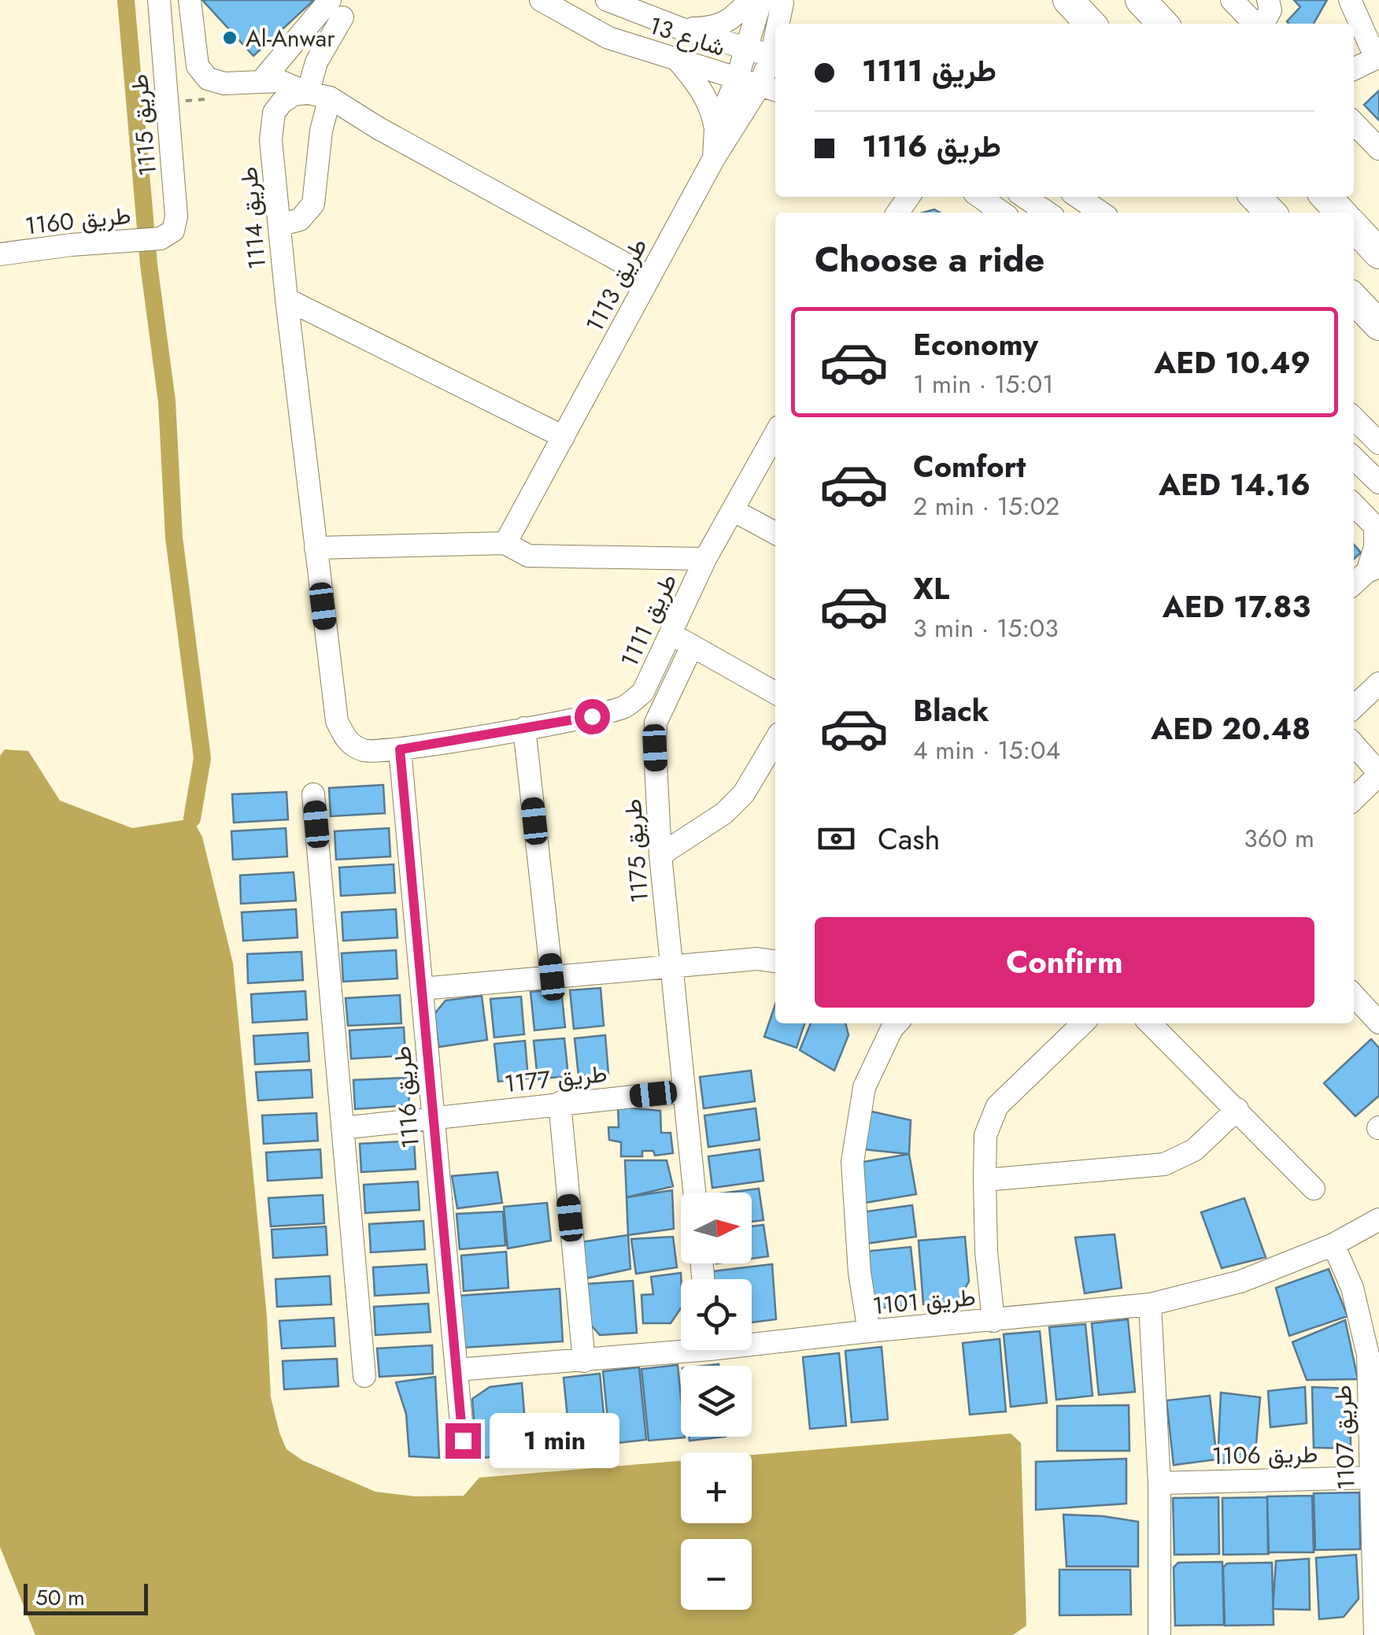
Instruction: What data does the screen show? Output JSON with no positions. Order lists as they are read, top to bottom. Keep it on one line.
{"streets":{"street":["شارع 13","طريق 1115","طريق 1114","طريق 1160","طريق 1113","طريق 1111","طريق 1175","طريق 1177","طريق 1116","طريق 1101","طريق 1107","طريق 1106"]},"crossings":[["شارع 13","طريق 1113"],["طريق 1115","طريق 1160"],["طريق 1114","طريق 1111"],["طريق 1111","طريق 1116"],["طريق 1175","طريق 1177"],["طريق 1177","طريق 1116"],["طريق 1116","طريق 1101"],["طريق 1101","طريق 1107"],["طريق 1107","طريق 1106"]],"places":["Al-Anwar"],"scale_bar":"50 m","north":"right","page":{"banner":["طريق 1111","طريق 1116"],"heading":"Choose a ride","list":[{"name":"Economy","note":"1 min · 15:01","value":"AED 10.49"},{"name":"Comfort","note":"2 min · 15:02","value":"AED 14.16"},{"name":"XL","note":"3 min · 15:03","value":"AED 17.83"},{"name":"Black","note":"4 min · 15:04","value":"AED 20.48"}],"pay":["Cash","360 m"],"buttons":"Confirm","map_buttons":["+","−"],"bubble":"1 min","scale":"50 m"}}
